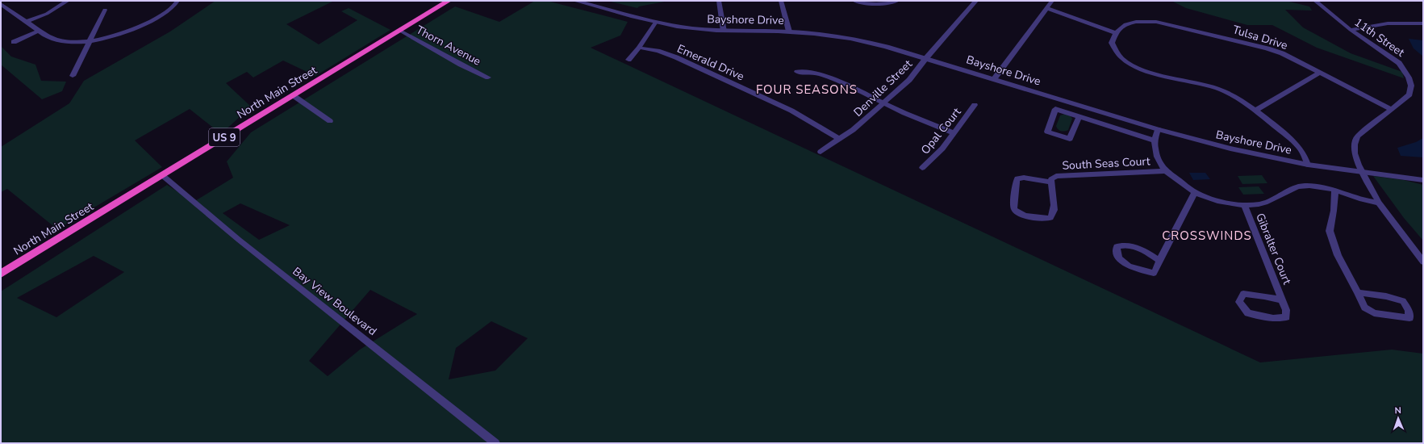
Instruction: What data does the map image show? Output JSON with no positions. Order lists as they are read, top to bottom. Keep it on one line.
{"streets":{"highway":["North Main Street","US 9"],"street":["Bayshore Drive","Tulsa Drive","11th Street","Thorn Avenue","Emerald Drive","Denville Street","Opal Court","South Seas Court","Gibralter Court","Bay View Boulevard"]},"crossings":[["Bayshore Drive","11th Street"],["Bayshore Drive","Denville Street"],["Tulsa Drive","11th Street"],["Thorn Avenue","North Main Street"],["Emerald Drive","Denville Street"],["North Main Street","Bay View Boulevard"]],"districts":["FOUR SEASONS","CROSSWINDS"],"north":"top"}
